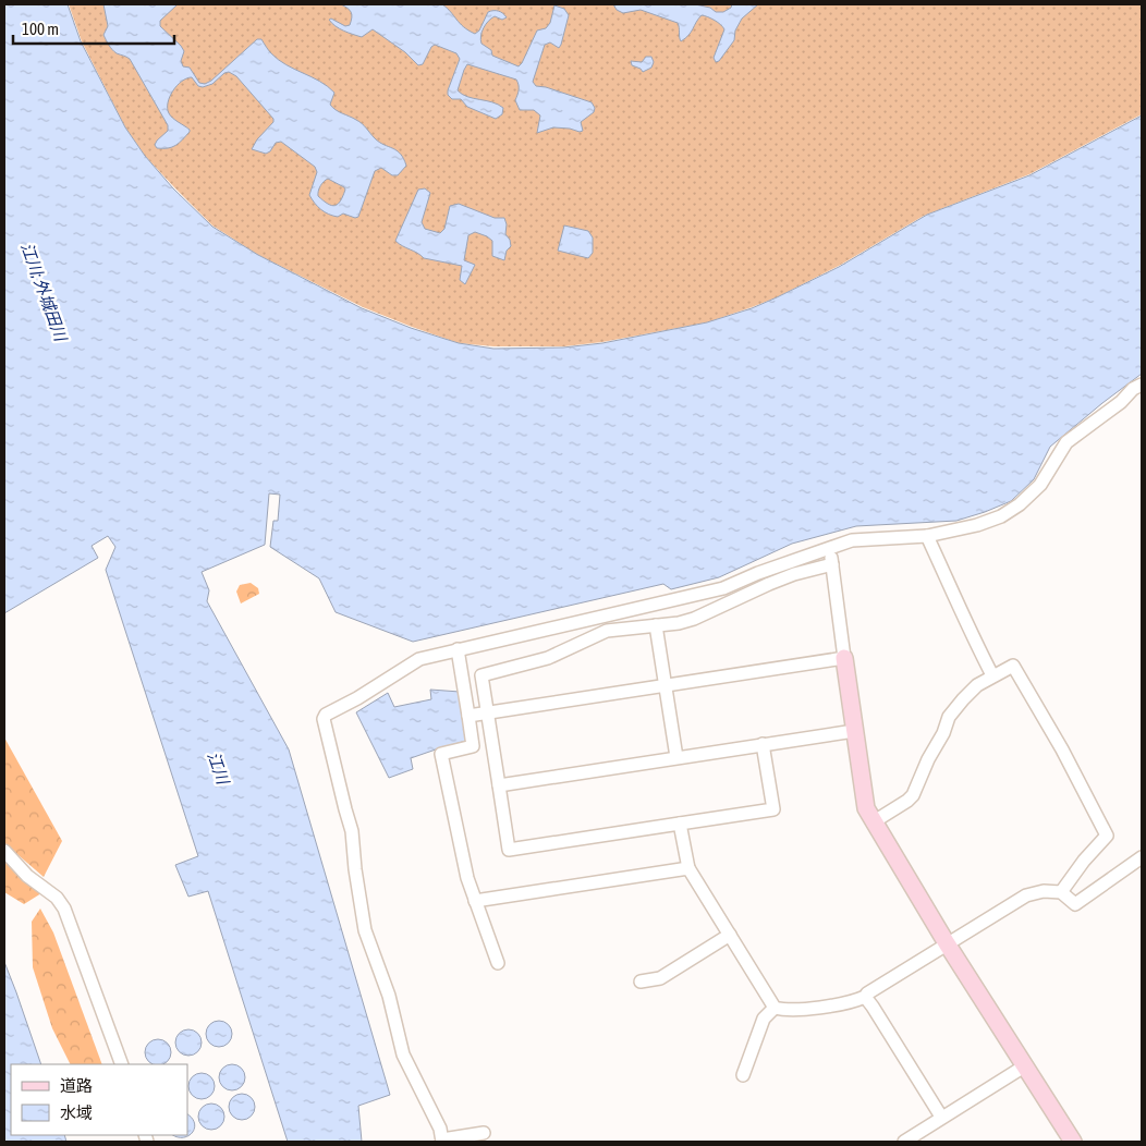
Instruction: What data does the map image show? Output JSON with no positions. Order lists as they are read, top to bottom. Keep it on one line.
{"water":["江川; 外城田川","江川"],"legend":["道路","水域"],"scale_bar":"100 m"}
